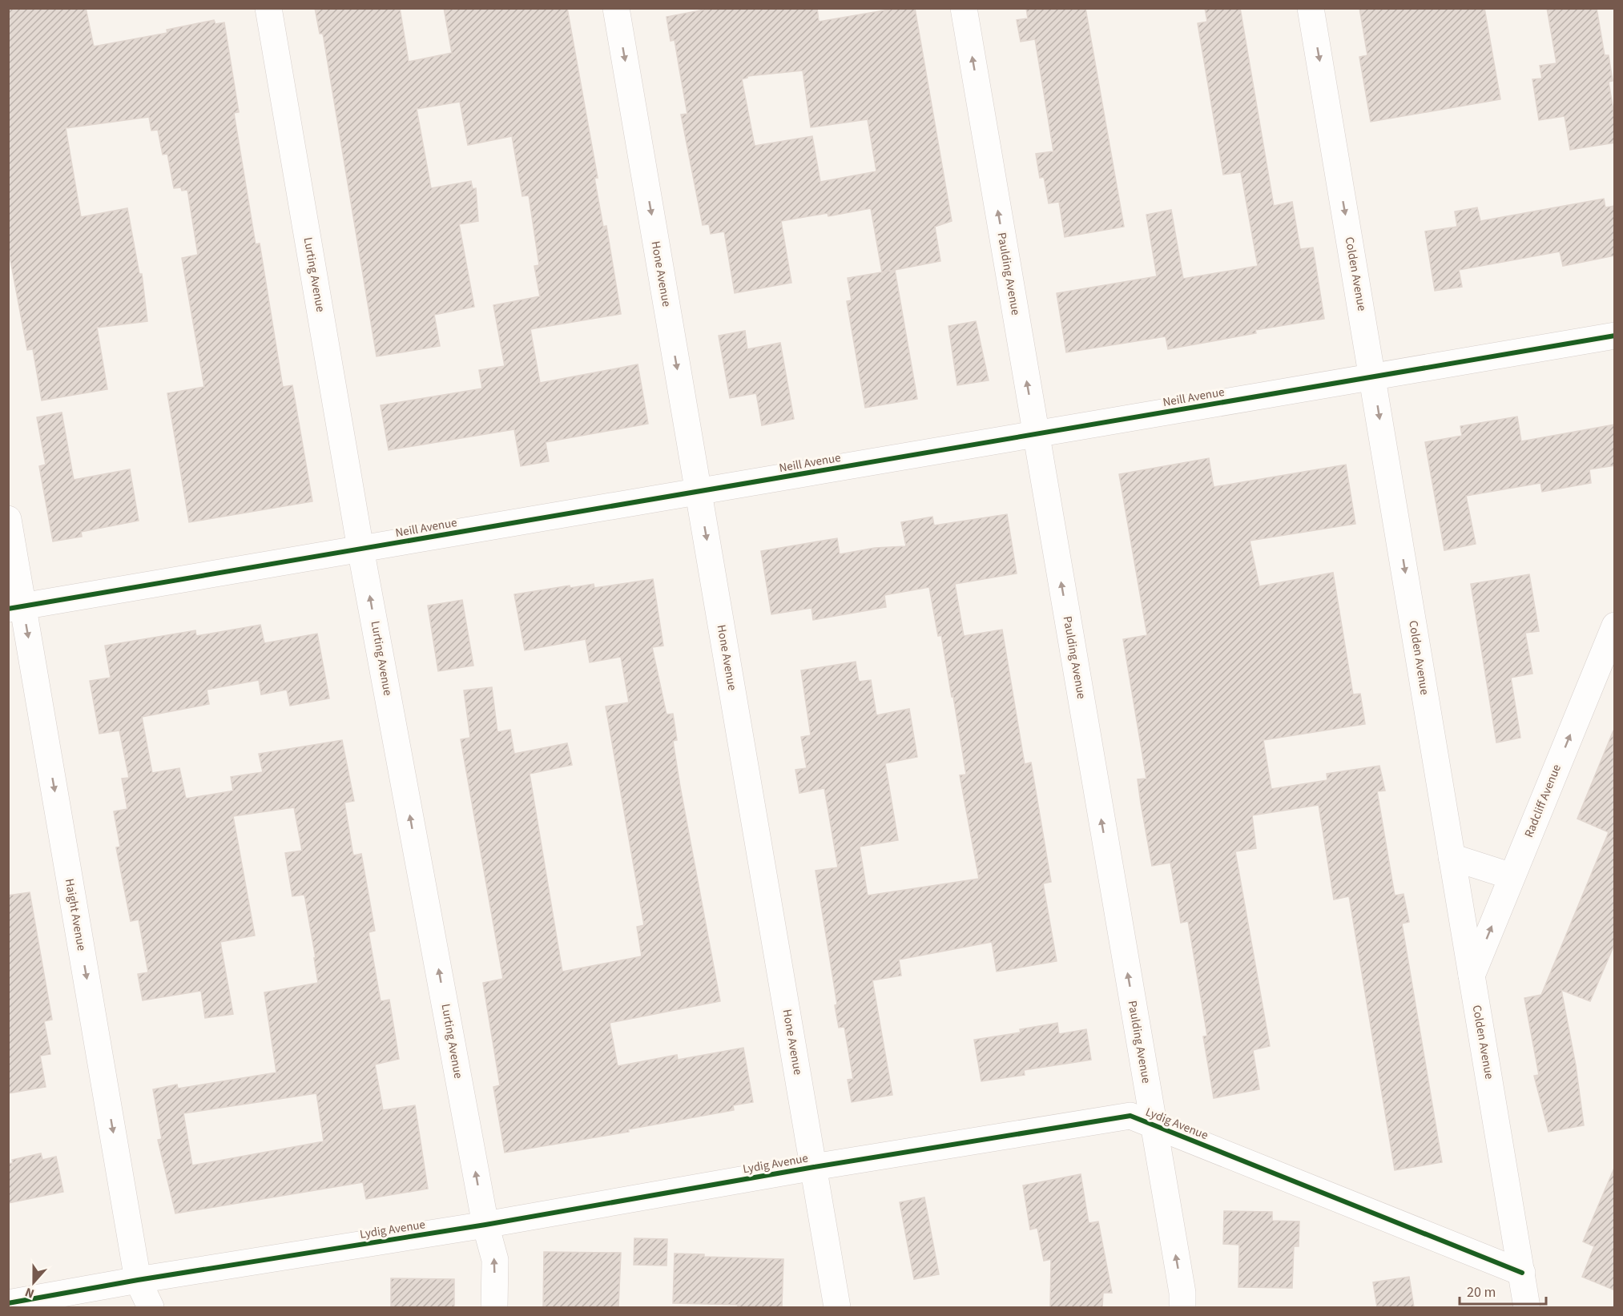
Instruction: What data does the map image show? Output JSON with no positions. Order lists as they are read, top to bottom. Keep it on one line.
{"streets":{"street":["Hone Avenue","Paulding Avenue","Colden Avenue","Lurting Avenue","Neill Avenue","Radcliff Avenue","Haight Avenue","Lydig Avenue"]},"crossings":[["Hone Avenue","Neill Avenue"],["Hone Avenue","Lydig Avenue"],["Paulding Avenue","Neill Avenue"],["Paulding Avenue","Lydig Avenue"],["Colden Avenue","Neill Avenue"],["Colden Avenue","Radcliff Avenue"],["Colden Avenue","Lydig Avenue"],["Lurting Avenue","Neill Avenue"],["Lurting Avenue","Lydig Avenue"],["Neill Avenue","Haight Avenue"],["Haight Avenue","Lydig Avenue"]],"one_way":["Hone Avenue","Paulding Avenue","Colden Avenue","Lurting Avenue","Radcliff Avenue","Haight Avenue"],"scale_bar":"20 m","north":"bottom"}
